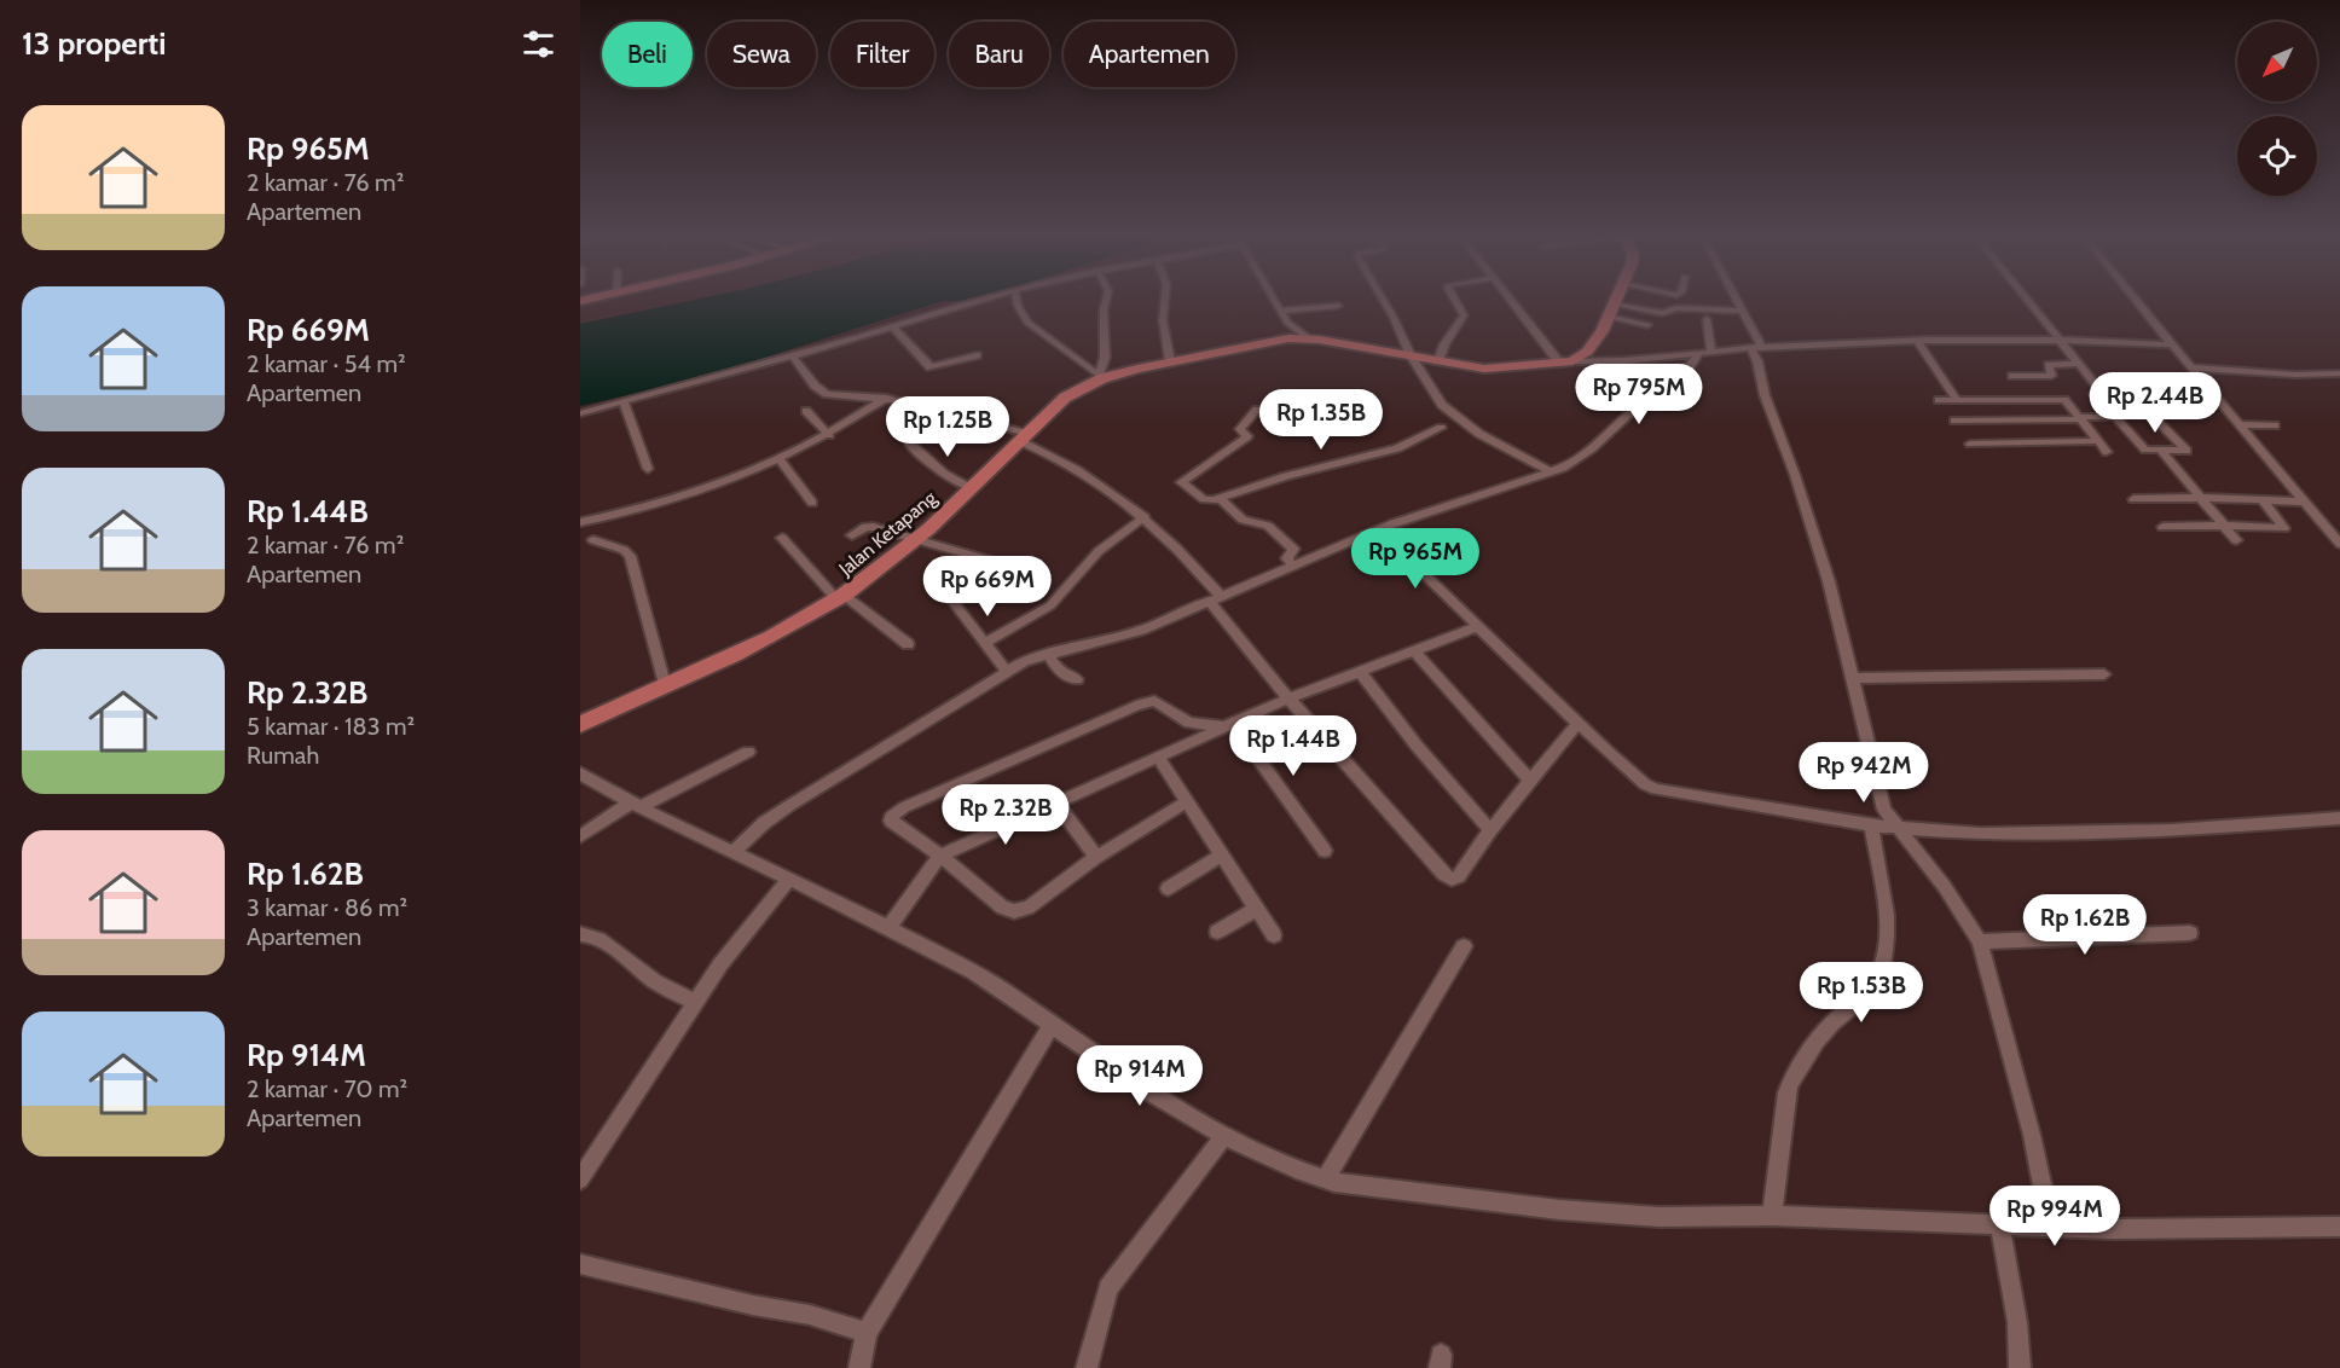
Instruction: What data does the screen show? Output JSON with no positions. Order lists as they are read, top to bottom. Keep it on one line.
{"streets":{"main road":["Jalan Ketapang"]},"north":"bottom left","page":{"heading":"13 properti","chip":["Beli","Sewa","Filter","Baru","Apartemen"],"list":[{"name":"Rp 965M","note":"2 kamar · 76 m² · Apartemen"},{"name":"Rp 669M","note":"2 kamar · 54 m² · Apartemen"},{"name":"Rp 1.44B","note":"2 kamar · 76 m² · Apartemen"},{"name":"Rp 2.32B","note":"5 kamar · 183 m² · Rumah"},{"name":"Rp 1.62B","note":"3 kamar · 86 m² · Apartemen"},{"name":"Rp 914M","note":"2 kamar · 70 m² · Apartemen"}],"price":["Rp 795M","Rp 2.44B","Rp 1.35B","Rp 1.25B","Rp 965M","Rp 669M","Rp 1.44B","Rp 942M","Rp 2.32B","Rp 1.62B","Rp 1.53B","Rp 914M","Rp 994M"]}}
